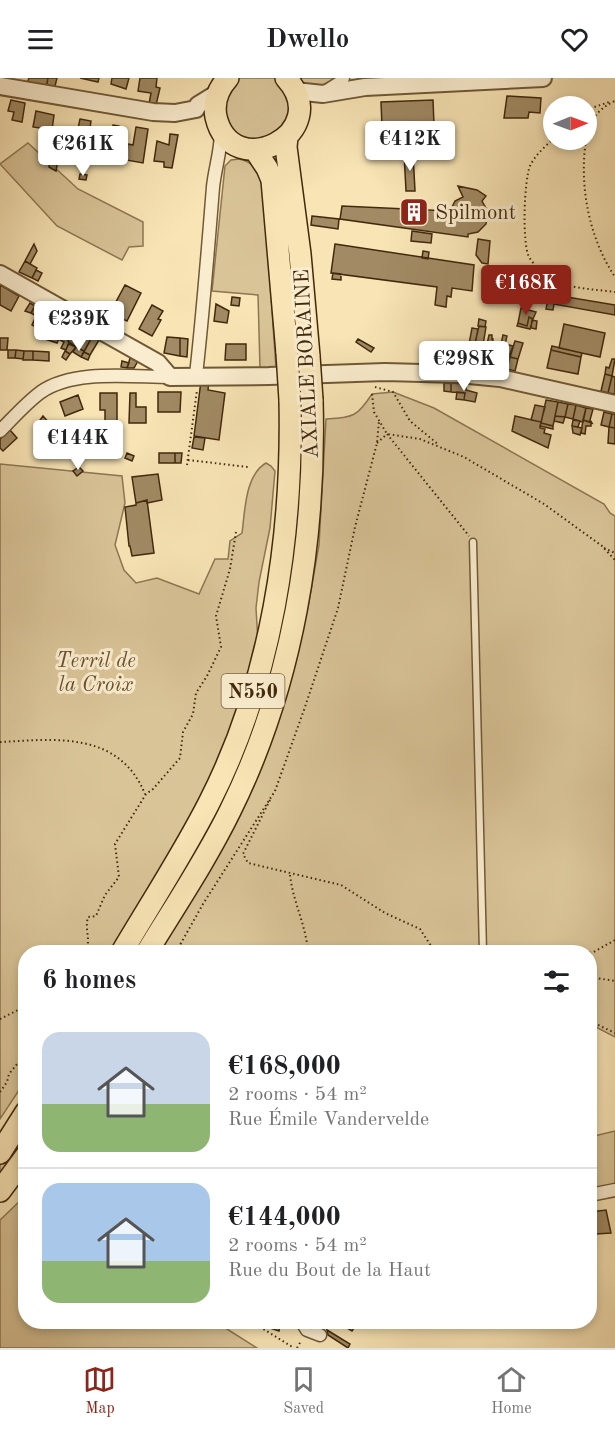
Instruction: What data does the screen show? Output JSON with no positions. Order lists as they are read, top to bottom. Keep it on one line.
{"streets":{"highway":["AXIALE BORAINE","N550"]},"parks":["Terril de la Croix"],"places":{"building":["Spilmont"]},"north":"right","page":{"header":"Dwello","price":["€412K","€261K","€168K","€239K","€298K","€144K"],"heading":"6 homes","list":[{"name":"€168,000","note":"2 rooms · 54 m² · Rue Émile Vandervelde"},{"name":"€144,000","note":"2 rooms · 54 m² · Rue du Bout de la Haut"}],"tabs":["Map","Saved","Home"]}}
